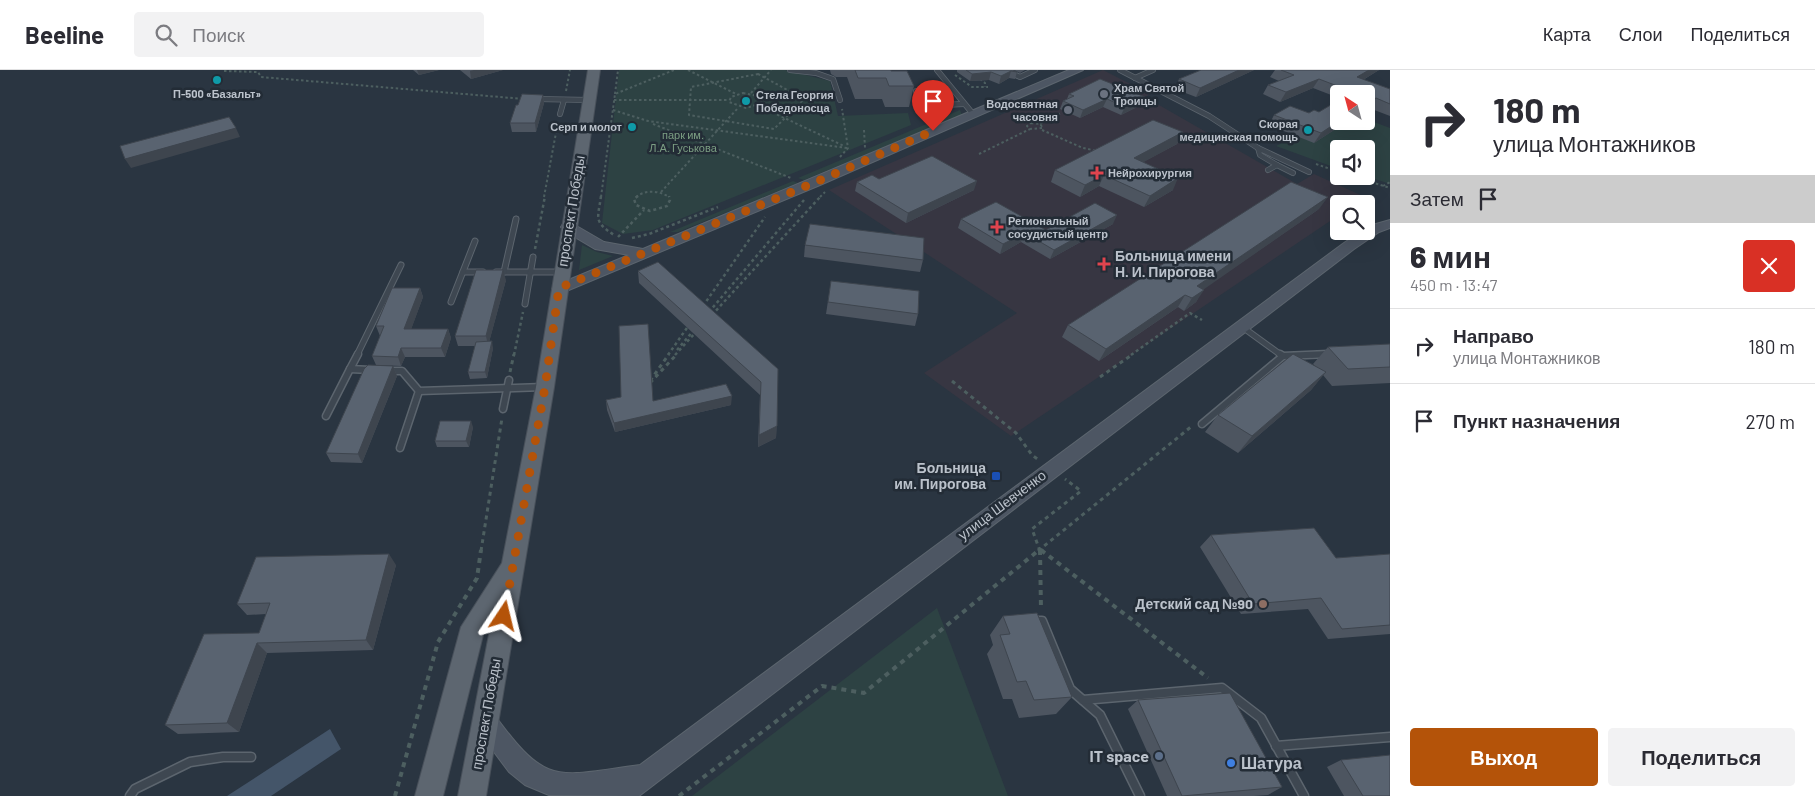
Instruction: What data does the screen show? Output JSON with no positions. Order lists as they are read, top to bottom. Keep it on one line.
{"streets":{"main road":["проспект Победы","улица Шевченко"]},"parks":["парк им. Л.А. Гуськова"],"places":{"other":["П-500 «Базальт»","Храм Святой Троицы","Стела Георгия Победоносца","Водосвятная часовня","Серп и молот","Скорая медицинская помощь","Детский сад №90","IT space","Шатура"],"health":["Нейрохирургия","Региональный сосудистый центр","Больница имени Н. И. Пирогова"],"transit":["Больница им. Пирогова"]},"north":"top left","page":{"header":"Beeline","search":"Поиск","nav":["Карта","Слои","Поделиться"],"turn":["180 m","улица Монтажников"],"then":"Затем","heading":["6 мин","450 m · 13:47"],"list":[{"name":"Направо","note":"улица Монтажников","value":"180 m"},{"name":"Пункт назначения","value":"270 m"}],"buttons":["Выход","Поделиться"]}}
